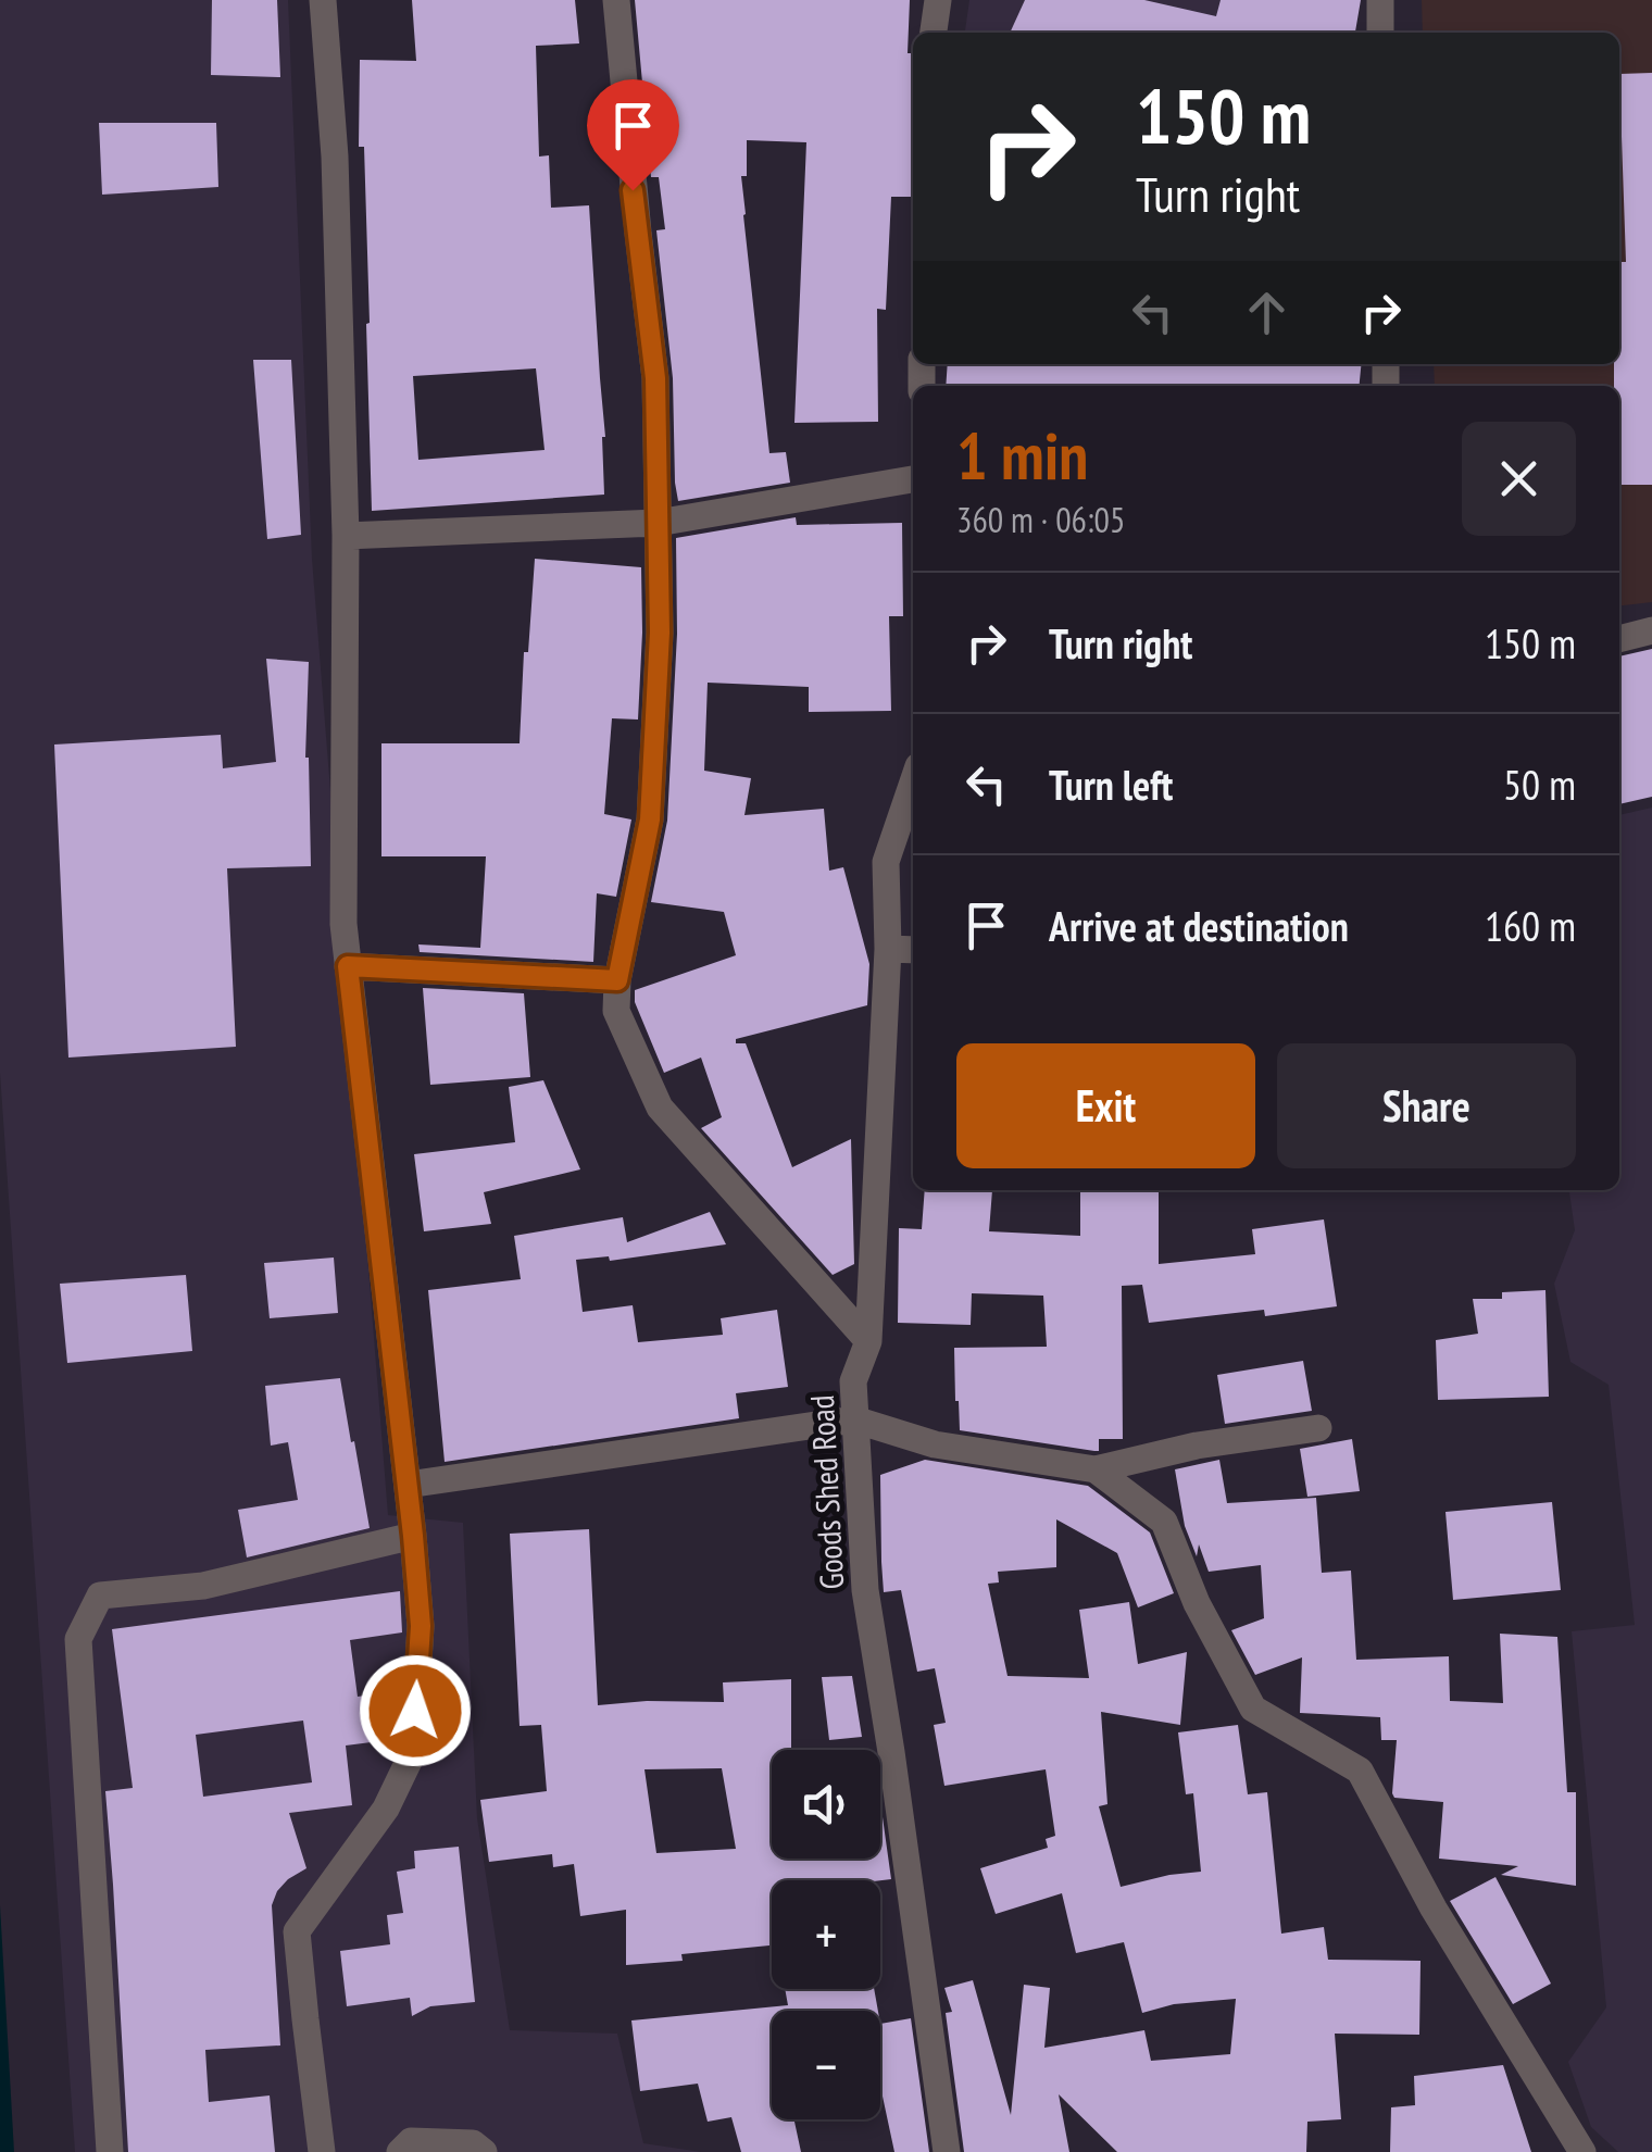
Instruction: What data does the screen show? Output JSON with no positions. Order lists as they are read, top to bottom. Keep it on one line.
{"streets":{"street":["Goods Shed Road"]},"page":{"turn":["150 m","Turn right"],"heading":["1 min","360 m · 06:05"],"list":[{"name":"Turn right","value":"150 m"},{"name":"Turn left","value":"50 m"},{"name":"Arrive at destination","value":"160 m"}],"buttons":["Exit","Share"],"map_buttons":["+","−"]}}
